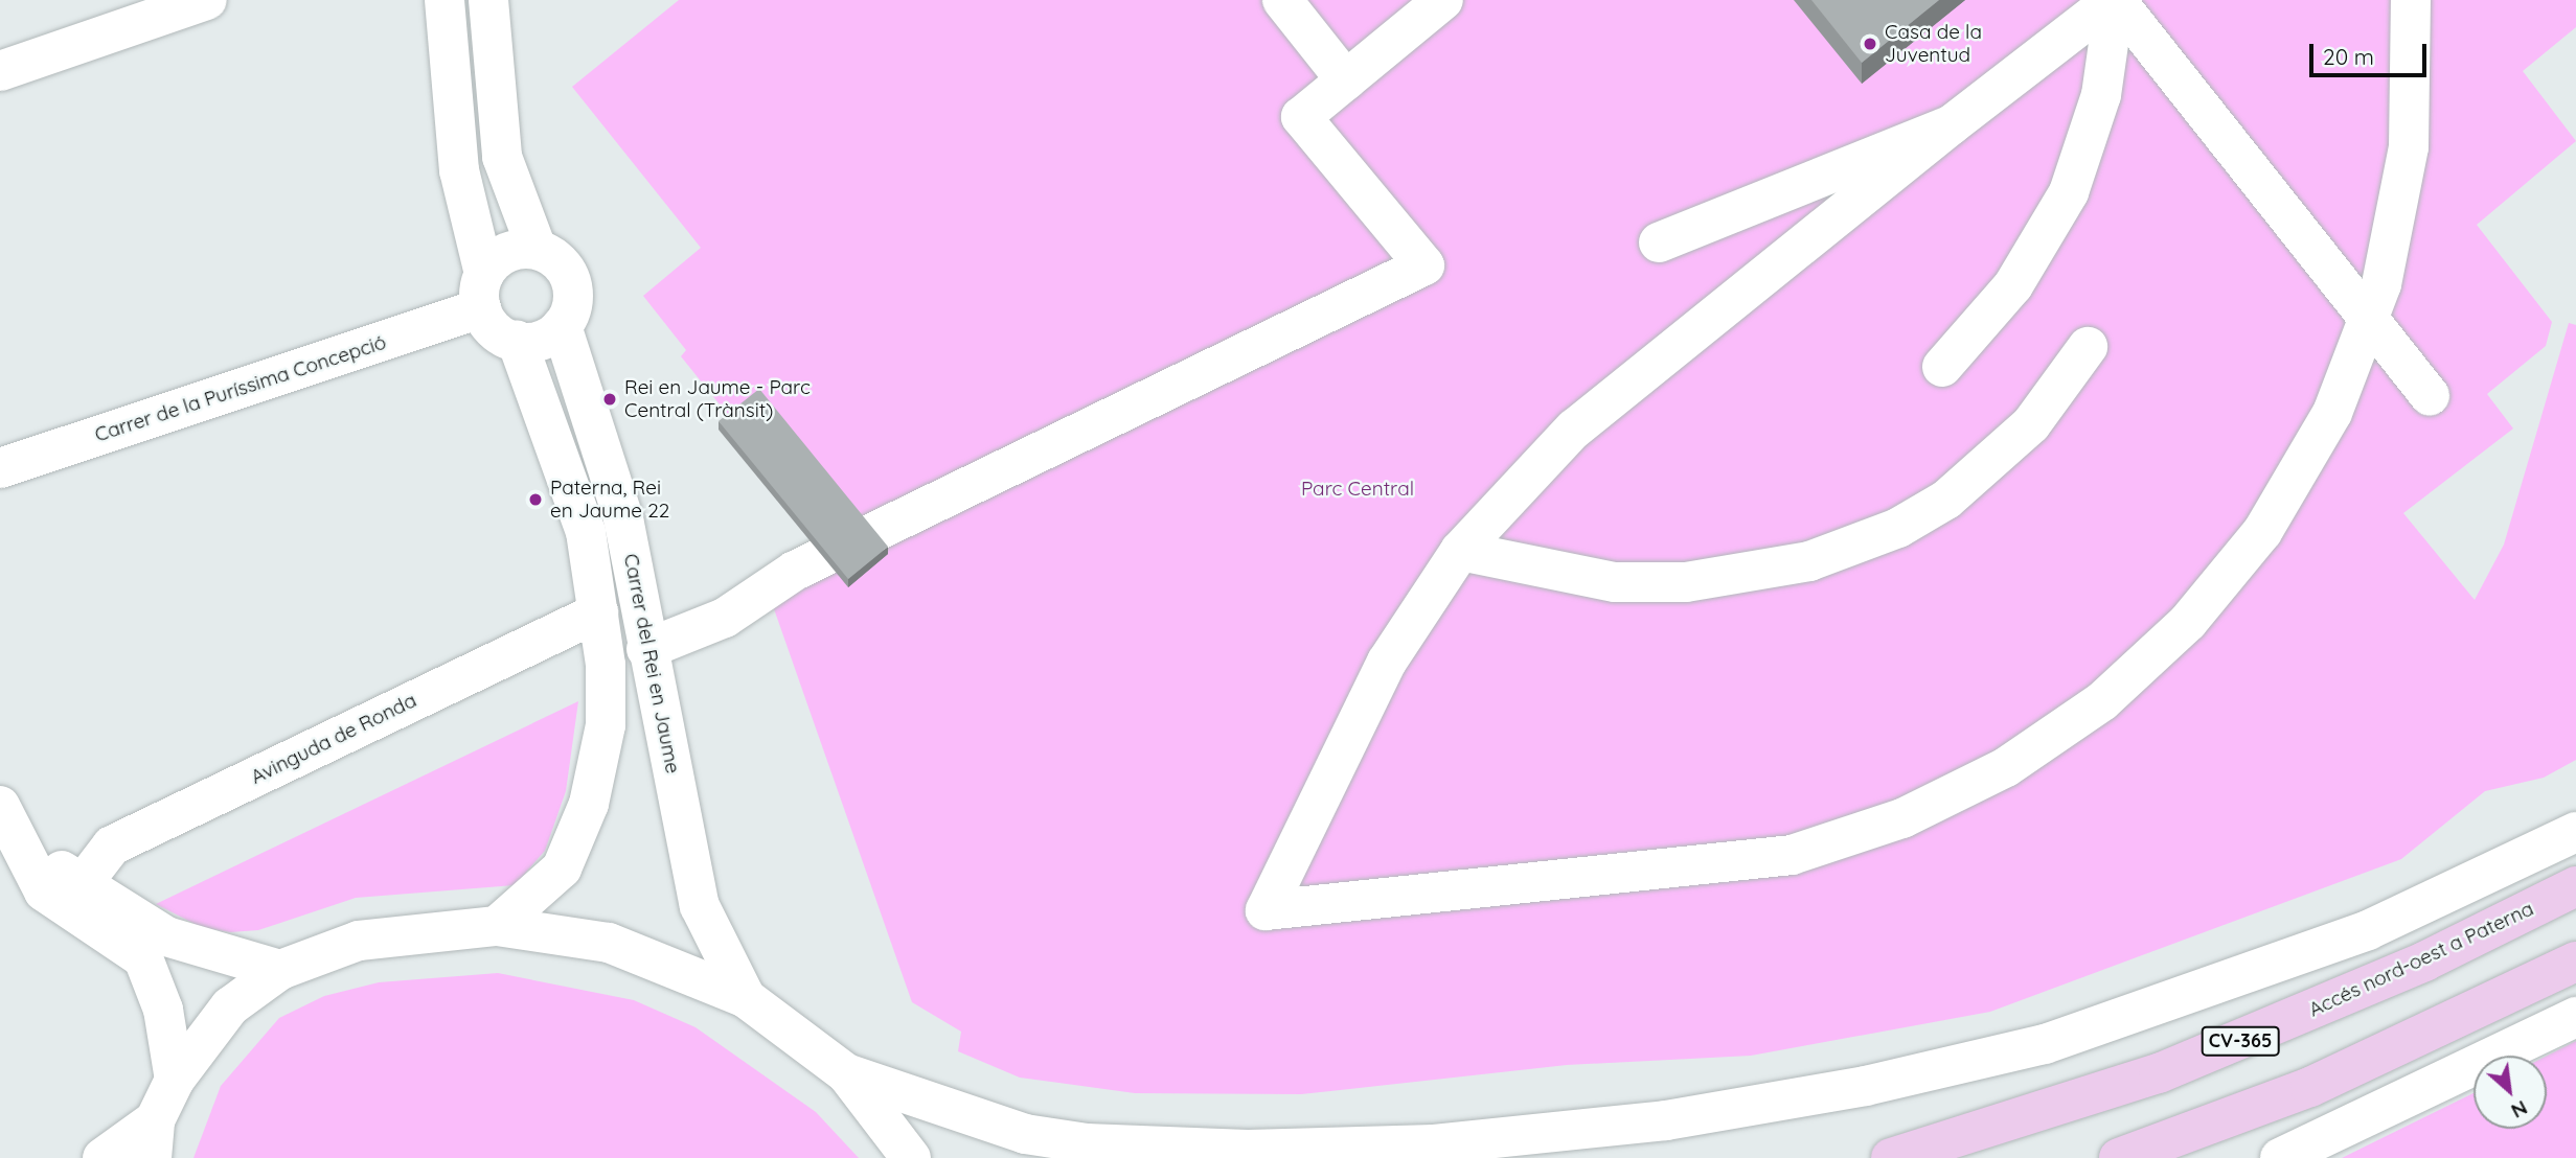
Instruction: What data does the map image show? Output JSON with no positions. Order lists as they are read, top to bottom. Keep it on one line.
{"streets":{"main road":["Accés nord-oest a Paterna","CV-365"],"street":["Carrer de la Puríssima Concepció","Carrer del Rei en Jaume","Avinguda de Ronda"]},"crossings":[["Carrer de la Puríssima Concepció","Carrer del Rei en Jaume"],["Carrer del Rei en Jaume","Avinguda de Ronda"]],"parks":["Parc Central"],"places":["Casa de la Juventud","Rei en Jaume - Parc Central (Trànsit)","Paterna, Rei en Jaume 22"],"scale_bar":"20 m","north":"bottom right"}
